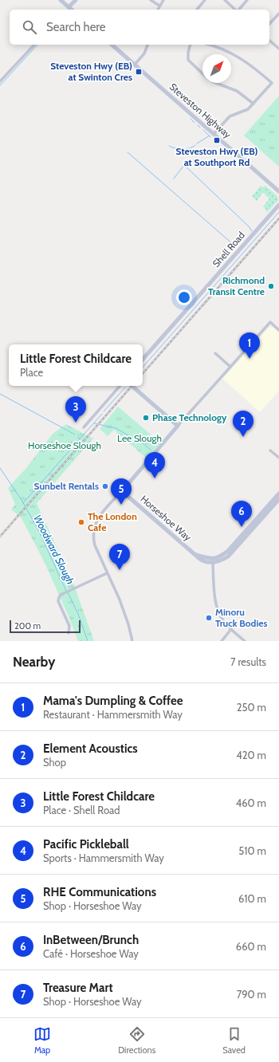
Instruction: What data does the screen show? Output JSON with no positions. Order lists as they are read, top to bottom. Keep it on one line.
{"streets":{"street":["Steveston Highway","Shell Road","Horseshoe Way"]},"water":["Woodward Slough"],"parks":["Lee Slough","Horseshoe Slough"],"places":{"transit":["Steveston Hwy (EB) at Swinton Cres","Steveston Hwy (EB) at Southport Rd"],"other":["Richmond Transit Centre","Phase Technology","Sunbelt Rentals","The London Cafe","Minoru Truck Bodies"]},"scale_bar":"200 m","north":"top right","page":{"search":"Search here","pins":["1","3","2","4","5","6","7"],"popup":["Little Forest Childcare","Place"],"scale":"200 m","heading":["Nearby","7 results"],"list":[{"mark":"1","name":"Mama's Dumpling & Coffee","note":"Restaurant · Hammersmith Way","value":"250 m"},{"mark":"2","name":"Element Acoustics","note":"Shop","value":"420 m"},{"mark":"3","name":"Little Forest Childcare","note":"Place · Shell Road","value":"460 m"},{"mark":"4","name":"Pacific Pickleball","note":"Sports · Hammersmith Way","value":"510 m"},{"mark":"5","name":"RHE Communications","note":"Shop · Horseshoe Way","value":"610 m"},{"mark":"6","name":"InBetween/Brunch","note":"Café · Horseshoe Way","value":"660 m"},{"mark":"7","name":"Treasure Mart","note":"Shop · Horseshoe Way","value":"790 m"}],"nav":["Map","Directions","Saved"]}}
